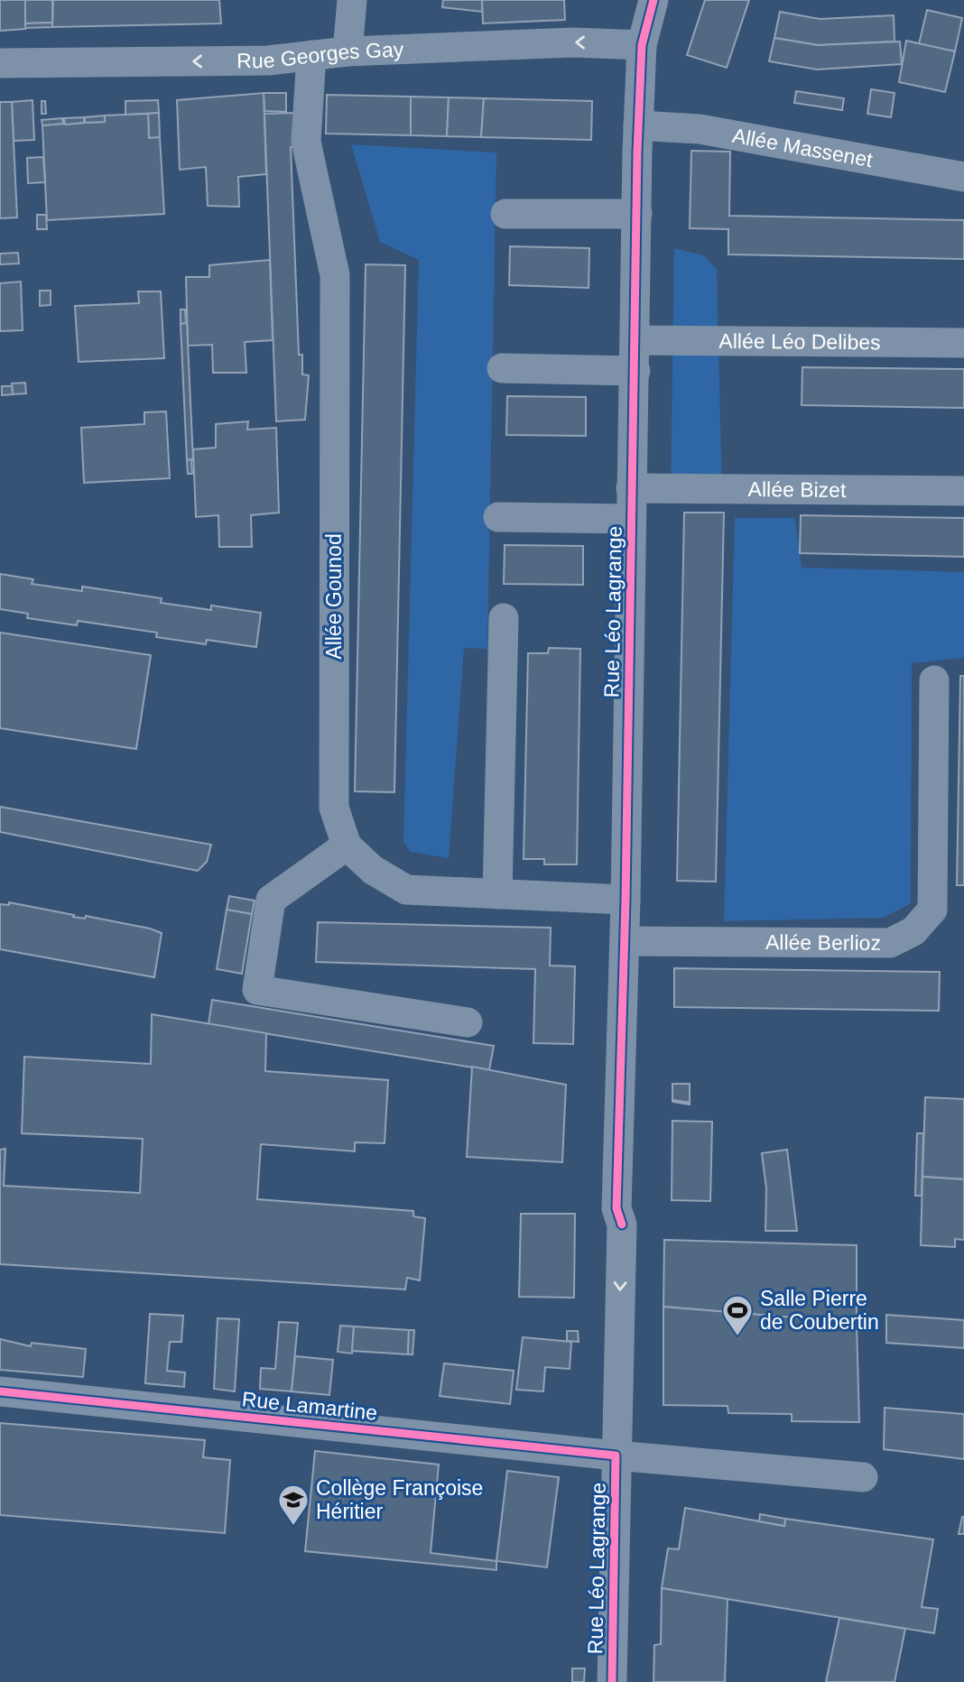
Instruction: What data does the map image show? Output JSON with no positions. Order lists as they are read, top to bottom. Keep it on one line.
{"streets":{"street":["Rue Georges Gay","Allée Massenet","Allée Léo Delibes","Allée Bizet","Allée Gounod","Rue Léo Lagrange","Allée Berlioz","Rue Lamartine"]},"crossings":[["Rue Georges Gay","Allée Gounod"],["Rue Georges Gay","Rue Léo Lagrange"],["Allée Massenet","Rue Léo Lagrange"],["Allée Léo Delibes","Rue Léo Lagrange"],["Allée Bizet","Rue Léo Lagrange"],["Allée Gounod","Rue Léo Lagrange"],["Rue Léo Lagrange","Allée Berlioz"],["Rue Léo Lagrange","Rue Lamartine"]],"one_way":["Rue Georges Gay"],"places":{"sports":["Salle Pierre de Coubertin"],"school or university":["Collège Françoise Héritier"]}}
